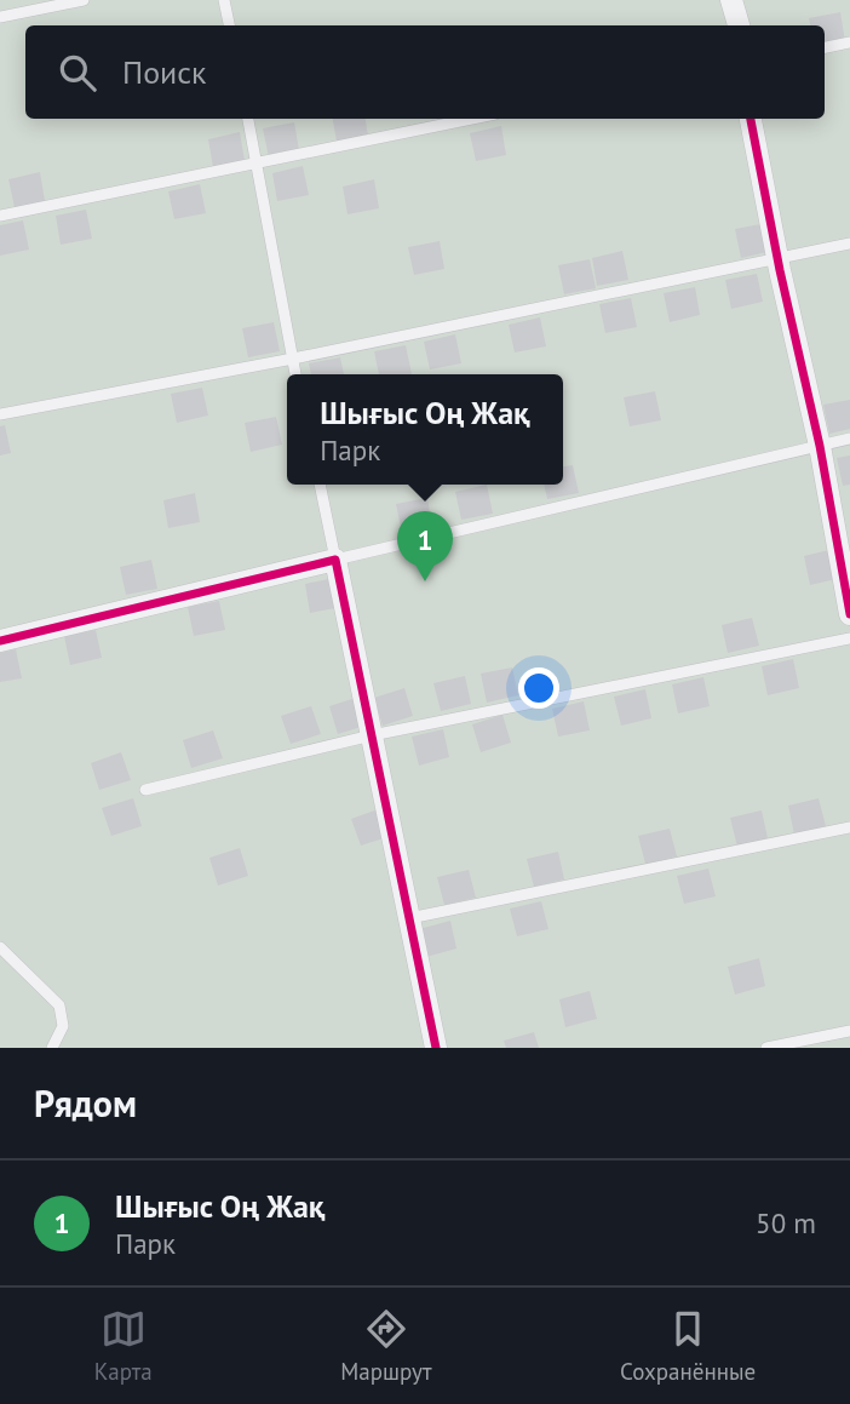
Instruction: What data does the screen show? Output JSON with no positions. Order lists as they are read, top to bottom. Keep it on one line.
{"page":{"search":"Поиск","popup":["Шығыс Оң Жақ","Парк"],"pins":"1","heading":"Рядом","list":[{"mark":"1","name":"Шығыс Оң Жақ","note":"Парк","value":"50 m"}],"nav":["Карта","Маршрут","Сохранённые"]}}
